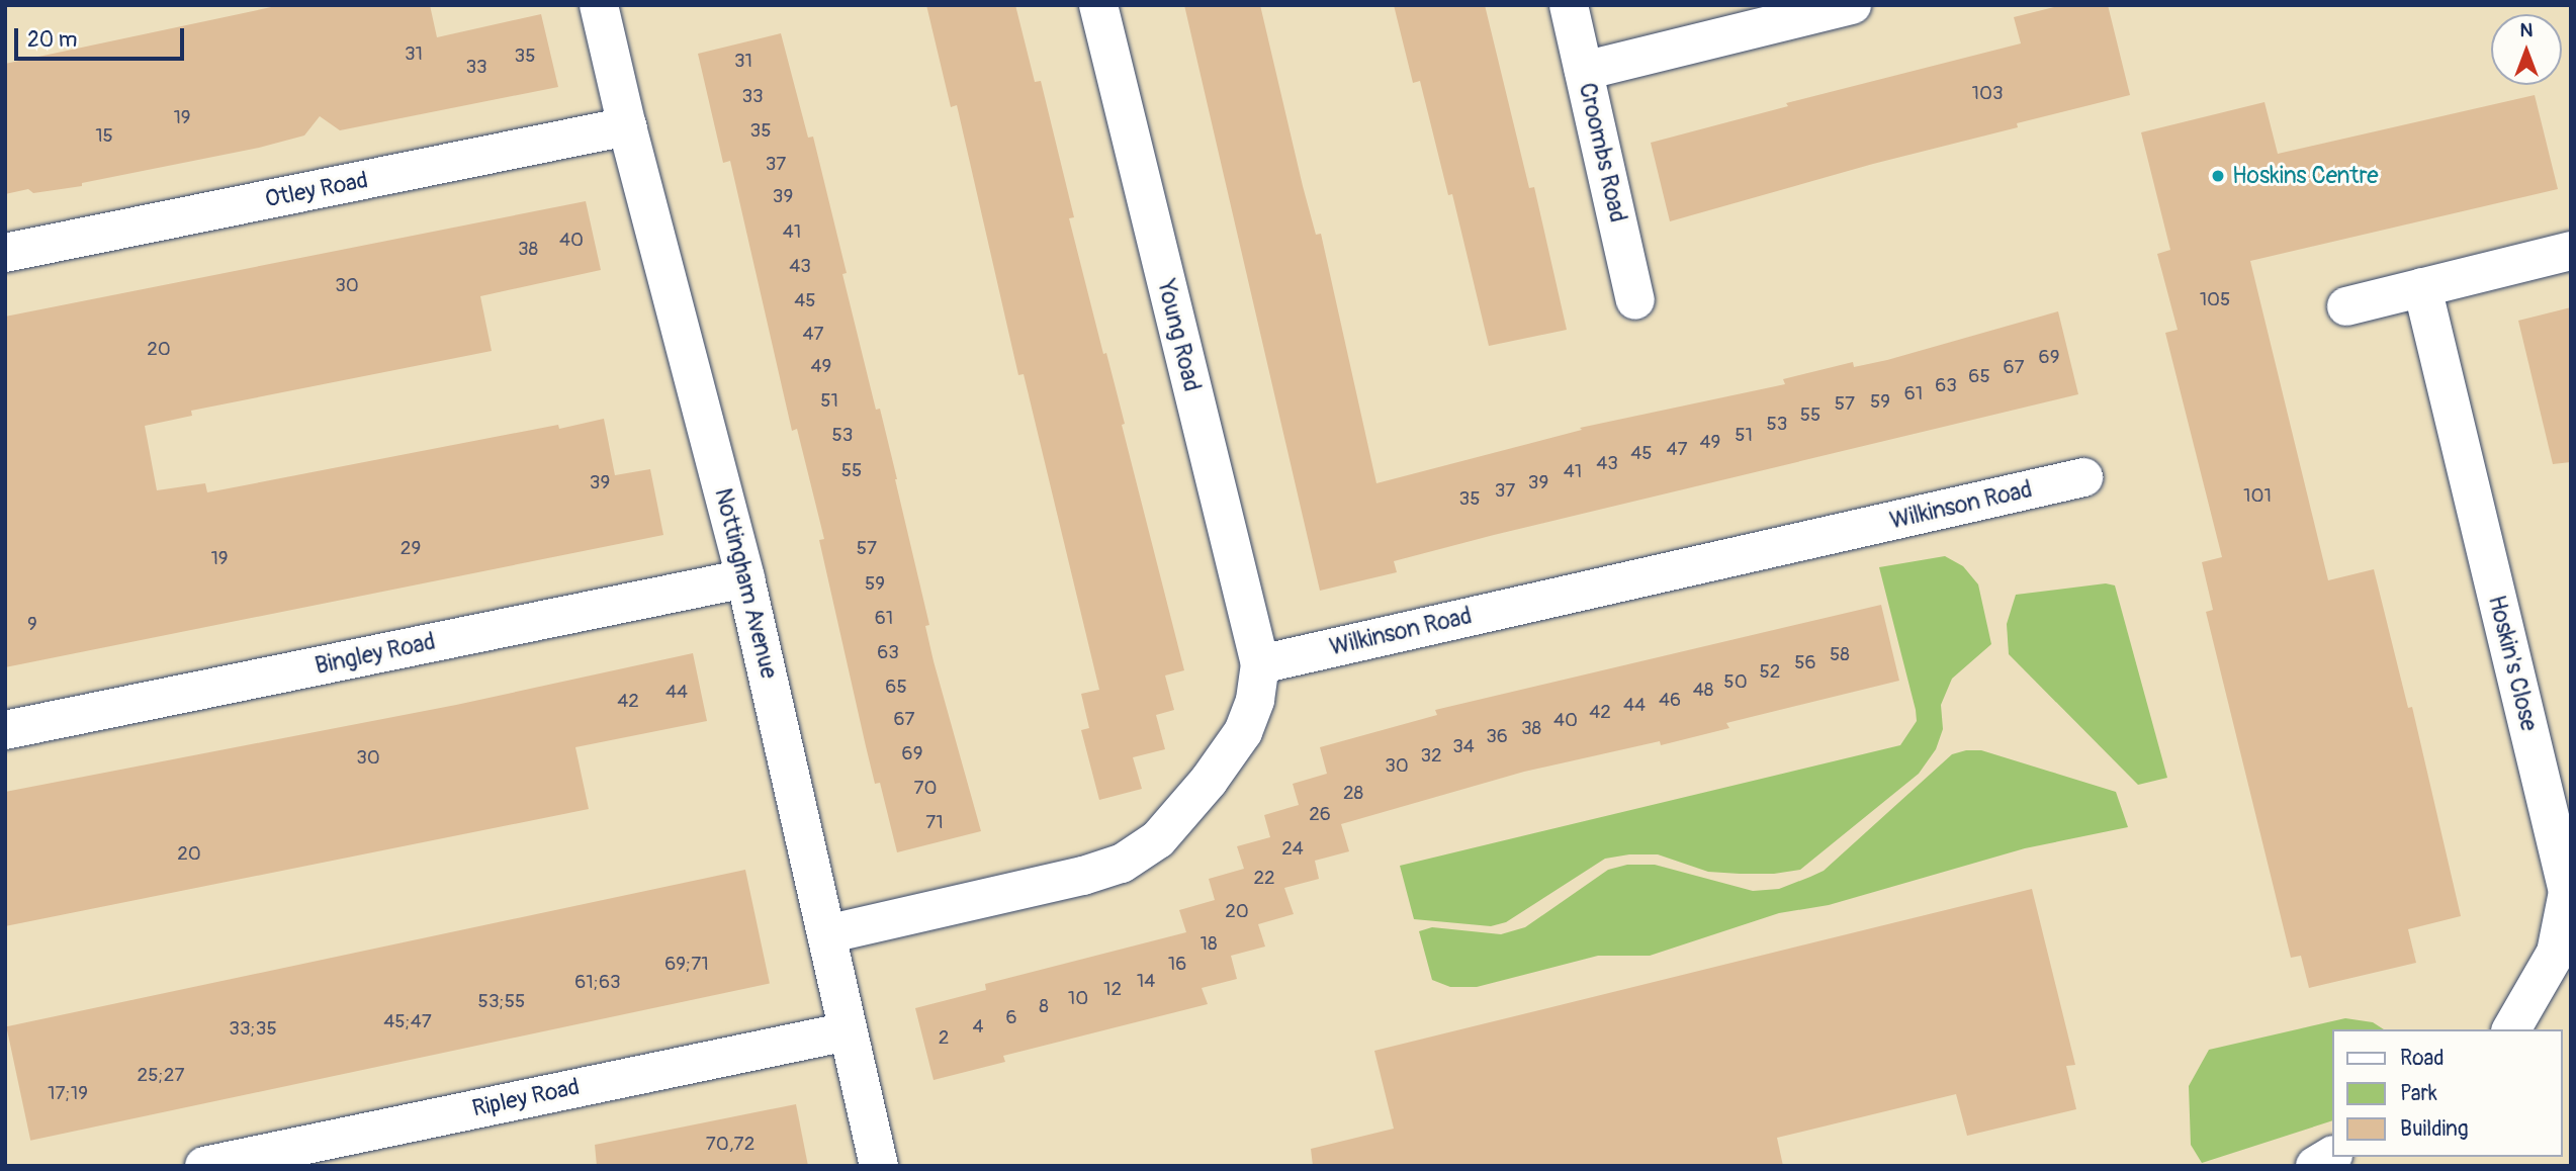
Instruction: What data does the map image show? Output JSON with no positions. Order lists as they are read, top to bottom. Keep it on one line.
{"streets":{"street":["Croombs Road","Otley Road","Young Road","Wilkinson Road","Nottingham Avenue","Bingley Road","Hoskin's Close","Ripley Road"]},"crossings":[["Otley Road","Nottingham Avenue"],["Young Road","Wilkinson Road"],["Nottingham Avenue","Bingley Road"],["Nottingham Avenue","Ripley Road"]],"places":["Hoskins Centre"],"house_numbers":["31","35","31","33","103","33","19","35","15","37","39","41","40","38","43","30","105","45","47","20","69","49","67","65","63","61","51","59","57","55","53","53","51","49","47","45","43","55","41","39","39","37","101","35","29","57","19","59","61","9","63","58","56","52","50","65","48","44","46","42","44","42","67","40","38","36","34","69","32","30","30","70","28","26","71","24","20","22","20","18","69;71","16","14","61;63","12","10","53;55","8","6","45;47","4","33;35","2","25;27","17;19","70,72"],"legend":["Road","Park","Building"],"scale_bar":"20 m","north":"top"}
